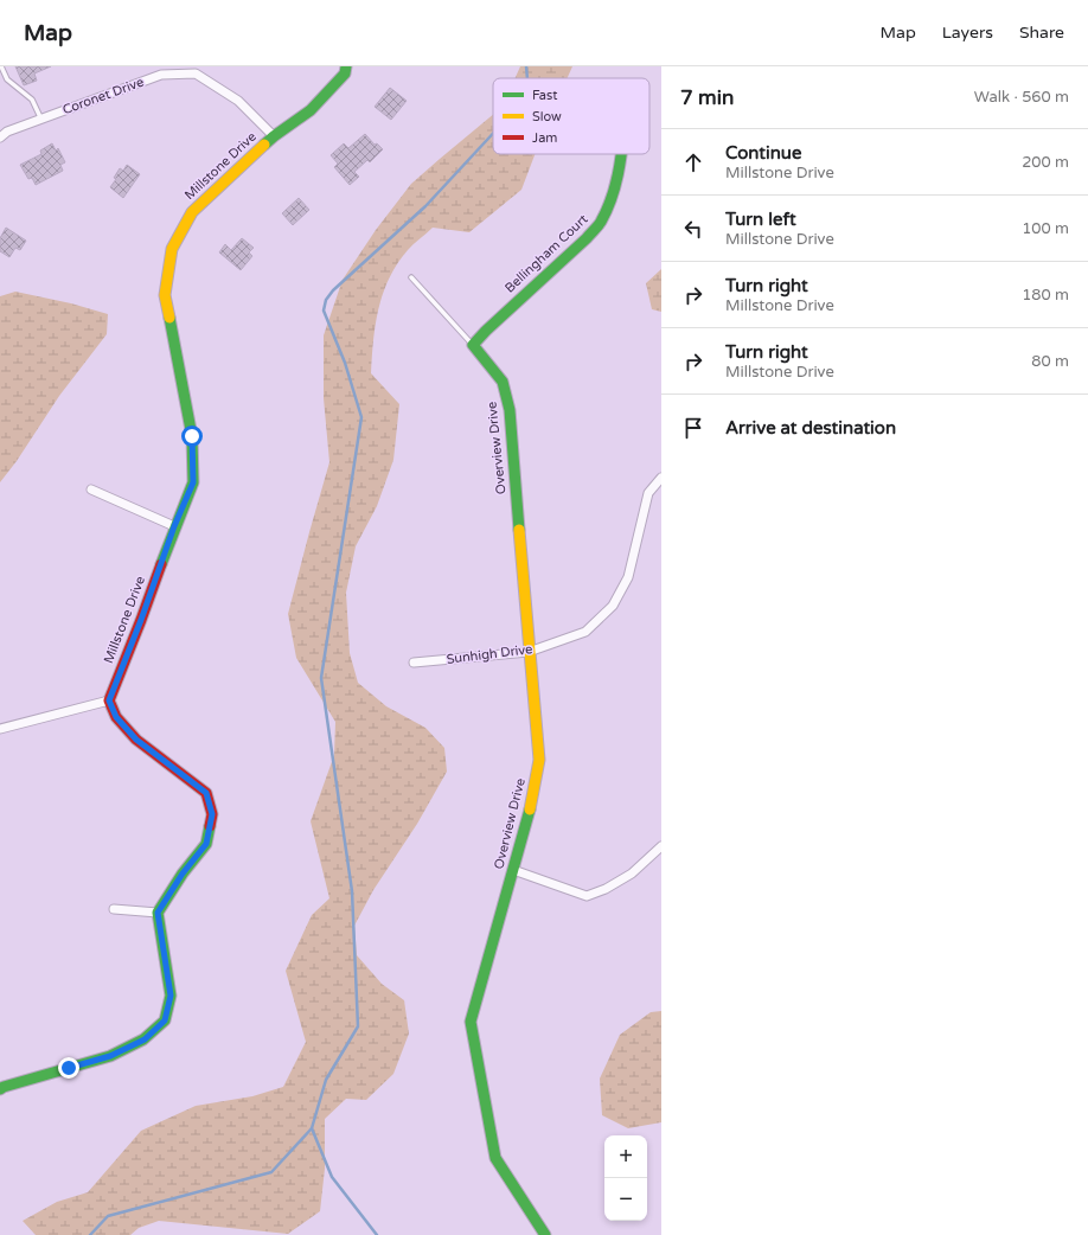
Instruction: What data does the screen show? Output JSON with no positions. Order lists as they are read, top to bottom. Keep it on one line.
{"streets":{"street":["Coronet Drive","Millstone Drive","Bellingham Court","Overview Drive","Sunhigh Drive"]},"crossings":[["Coronet Drive","Millstone Drive"],["Bellingham Court","Overview Drive"],["Overview Drive","Sunhigh Drive"]],"legend":["Fast","Slow","Jam"],"page":{"header":"Map","nav":["Map","Layers","Share"],"heading":["7 min","Walk · 560 m"],"list":[["Continue","Millstone Drive","200 m"],["Turn left","Millstone Drive","100 m"],["Turn right","Millstone Drive","180 m"],["Turn right","Millstone Drive","80 m"],"Arrive at destination"],"map_buttons":["+","−"]}}
